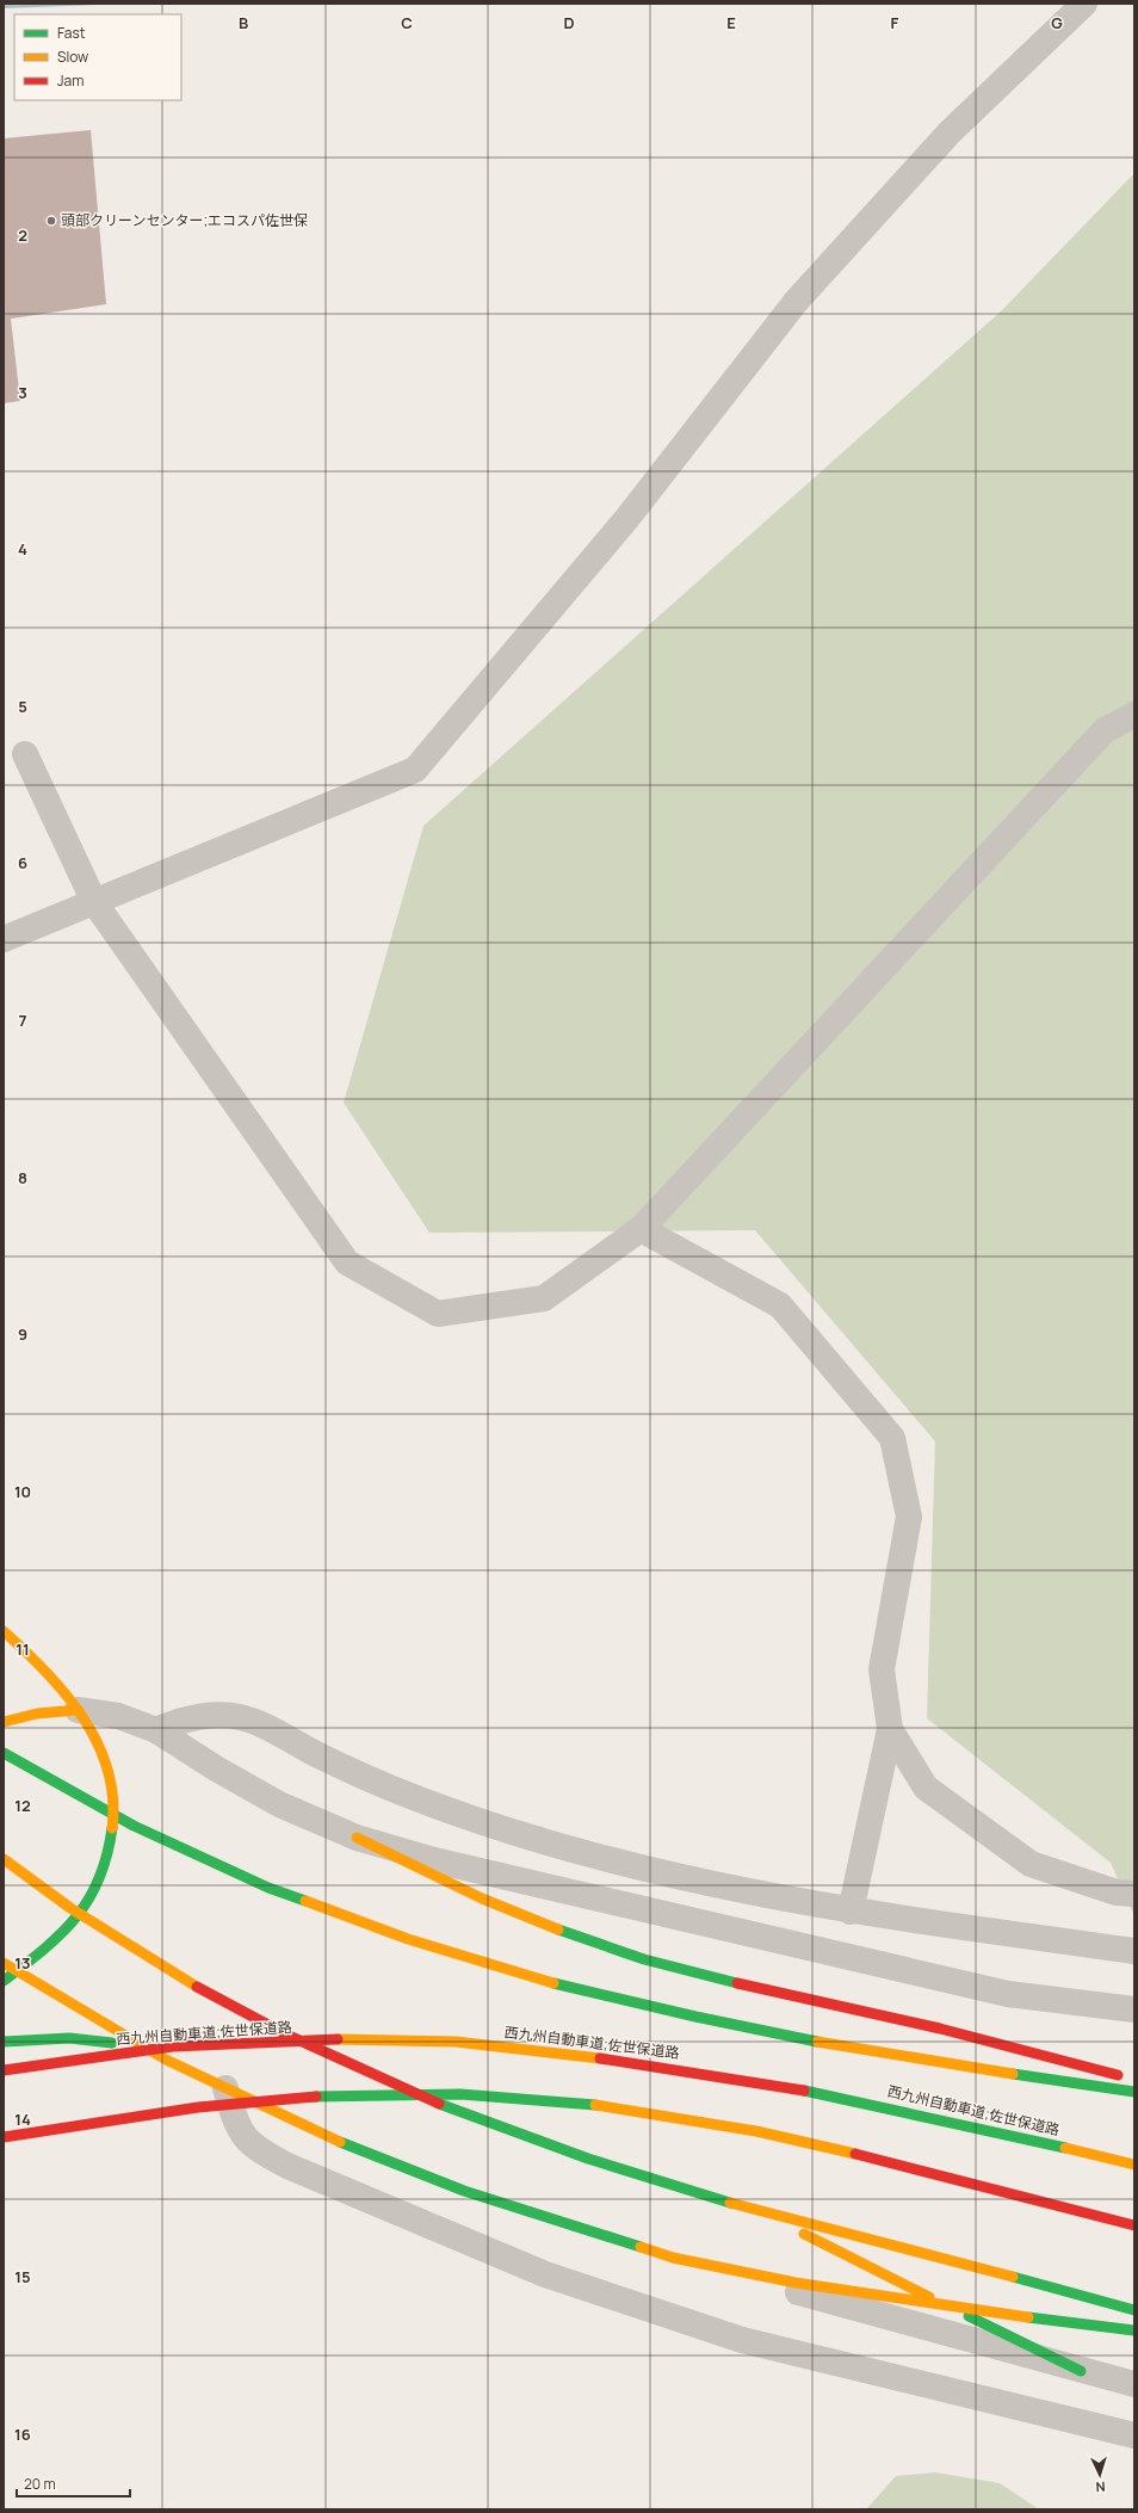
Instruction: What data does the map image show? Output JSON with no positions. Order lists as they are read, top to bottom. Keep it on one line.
{"streets":{"highway":["西九州自動車道;佐世保道路"]},"places":["頭部クリーンセンター;エコスパ佐世保"],"legend":["Fast","Slow","Jam"],"scale_bar":"20 m","north":"bottom","grid":{"columns":["B","C","D","E","F","G"],"rows":["2","3","4","5","6","7","8","9","10","11","12","13","14","15","16"]}}
